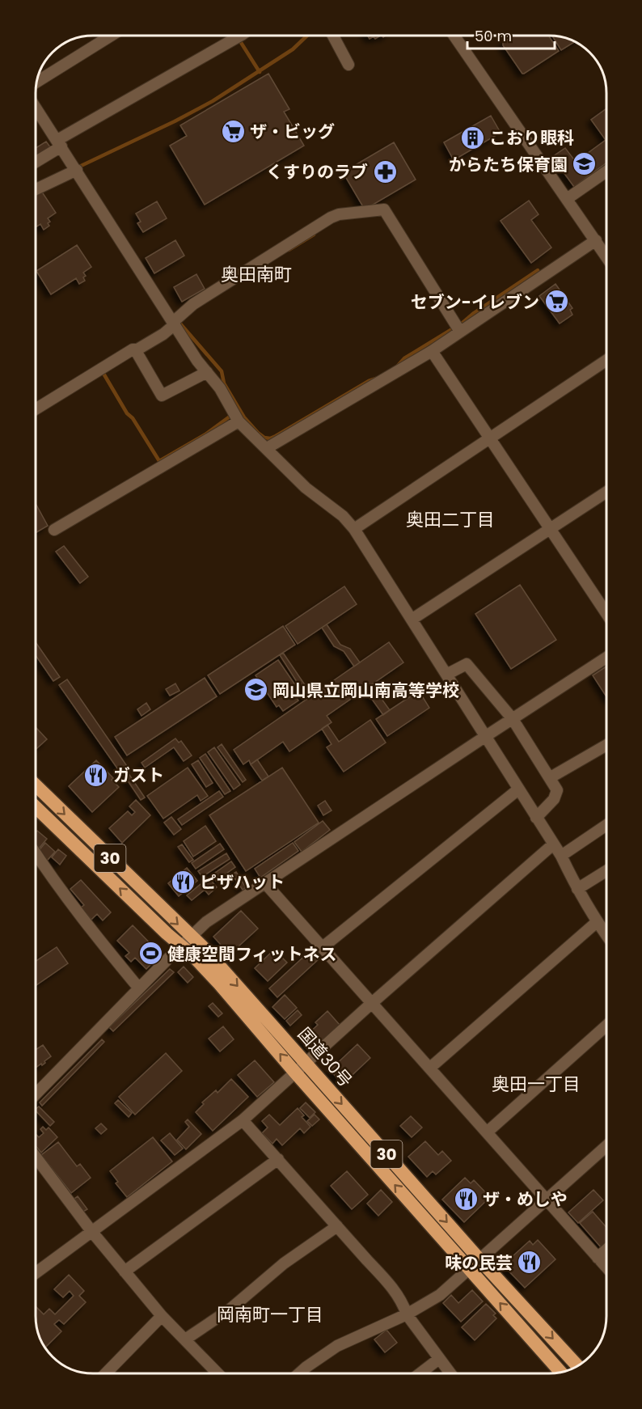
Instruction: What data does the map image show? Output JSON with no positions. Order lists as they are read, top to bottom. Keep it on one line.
{"streets":{"highway":["30","国道30号"]},"districts":["奥田南町","奥田二丁目","奥田一丁目","岡南町一丁目"],"places":{"supermarket":["ザ・ビッグ","セブン-イレブン"],"building":["こおり眼科"],"school or university":["からたち保育園","岡山県立岡山南高等学校"],"pharmacy":["くすりのラブ"],"restaurant":["ガスト","ピザハット","ザ・めしや","味の民芸"],"sports":["健康空間フィットネス"]},"scale_bar":"50 m"}
